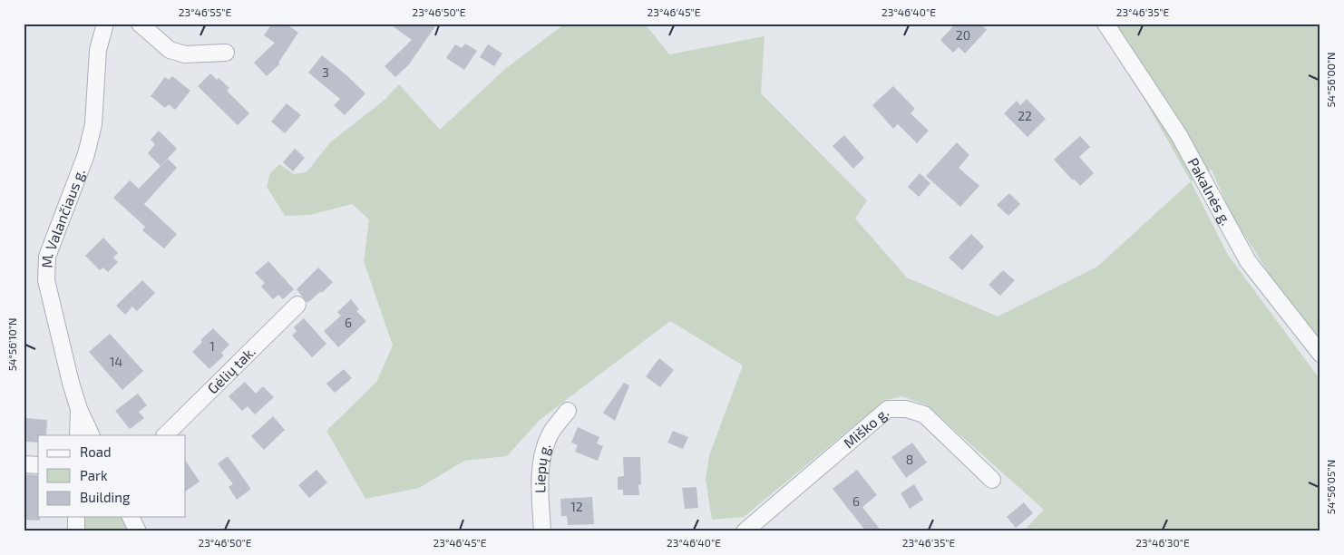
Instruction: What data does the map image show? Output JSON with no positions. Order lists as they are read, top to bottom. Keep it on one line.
{"streets":{"street":["Pakalnės g.","M. Valančiaus g.","Gėlių tak.","Miško g.","Liepų g."]},"house_numbers":["20","3","22","6","1","14","8","6","12"],"legend":["Road","Park","Building"],"coordinates":["23°46'55\"E","23°46'50\"E","23°46'45\"E","23°46'40\"E","23°46'35\"E","54°56'00\"N","54°56'10\"N","54°56'05\"N","23°46'30\"E"]}
